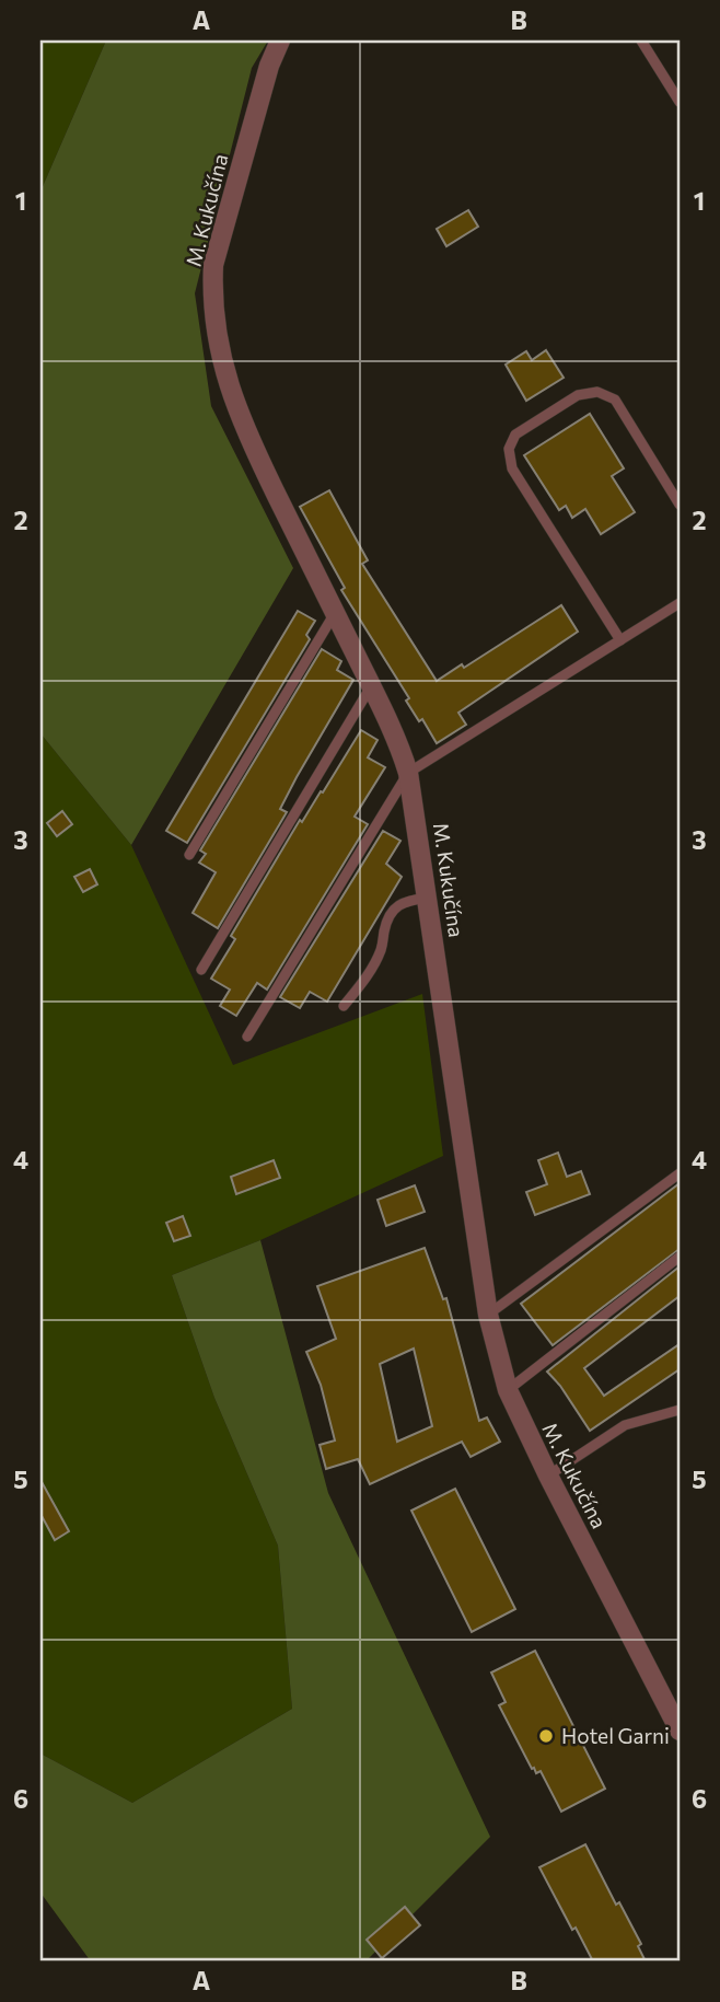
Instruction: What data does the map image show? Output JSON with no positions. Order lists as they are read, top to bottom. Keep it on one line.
{"streets":{"street":["M. Kukučína"]},"places":["Hotel Garni"],"grid":{"columns":["A","B"],"rows":["1","2","3","4","5","6"]}}
